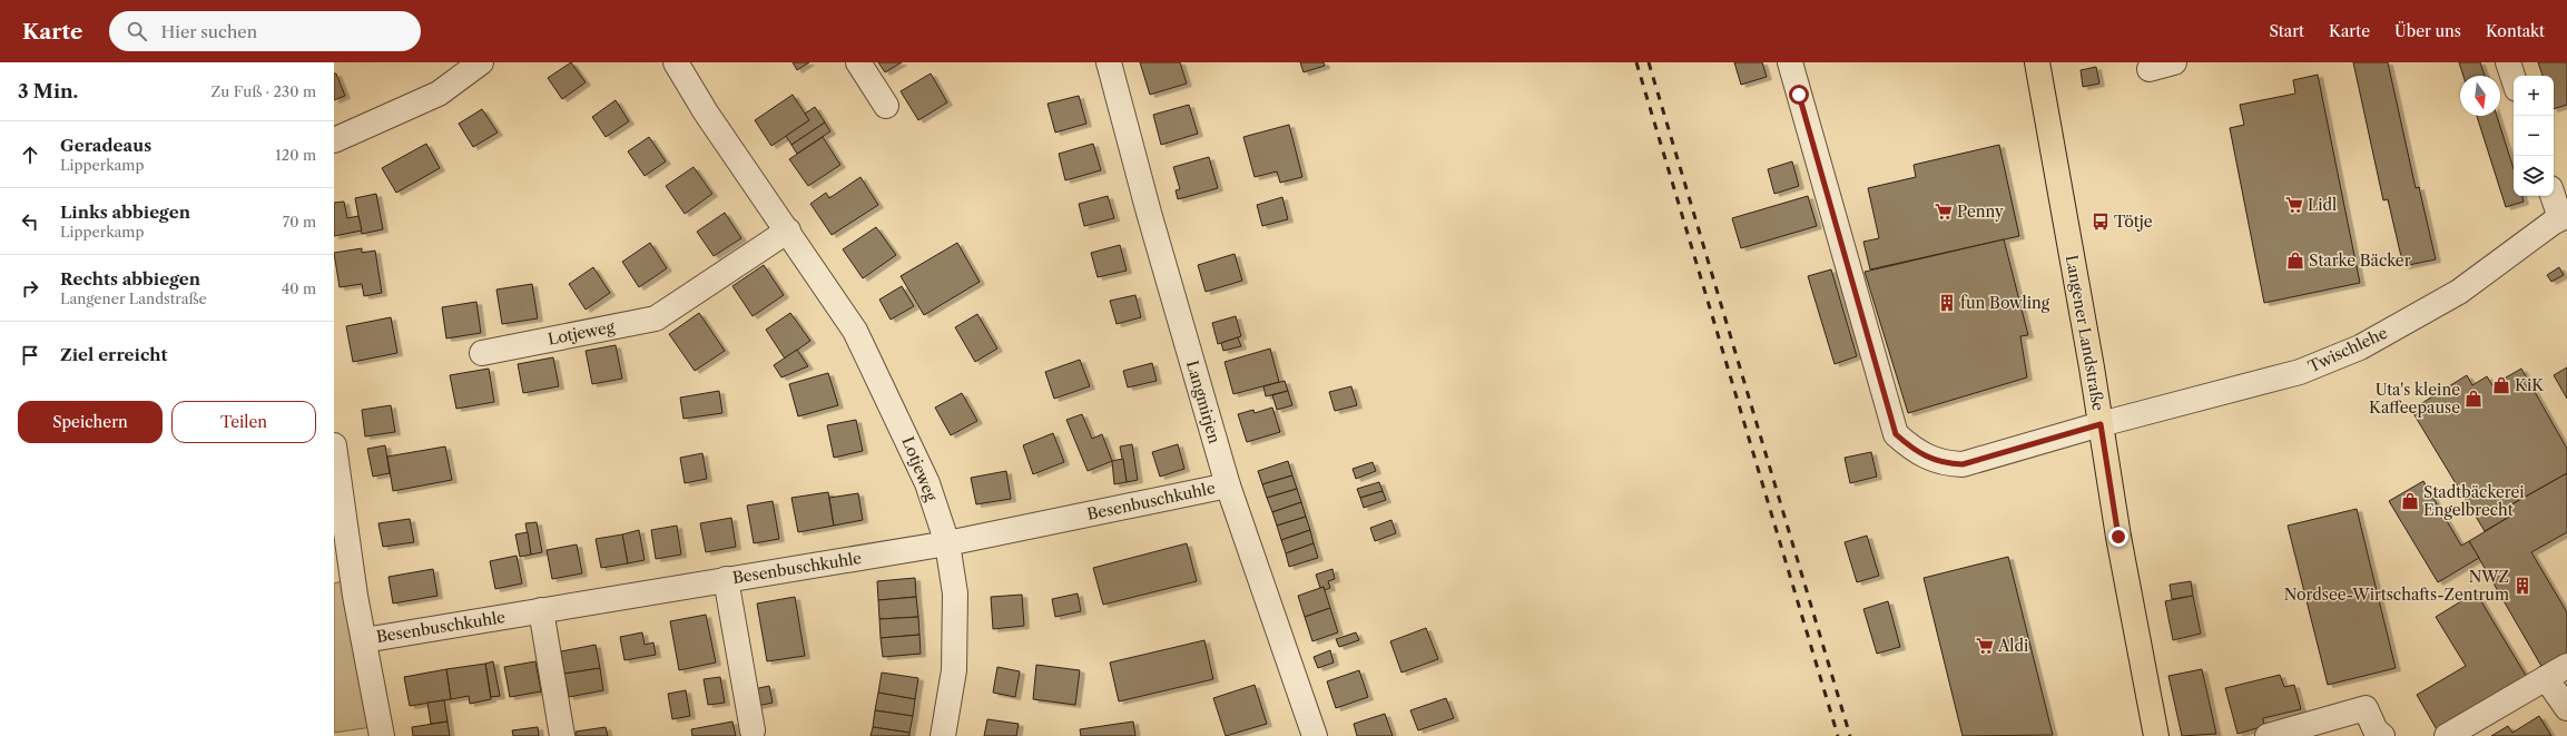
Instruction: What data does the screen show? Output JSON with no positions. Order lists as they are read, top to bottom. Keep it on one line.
{"streets":{"main road":["Langener Landstraße"],"street":["Lotjeweg","Twischlehe","Langmirjen","Besenbuschkuhle"]},"crossings":[["Lotjeweg","Besenbuschkuhle"],["Langener Landstraße","Twischlehe"],["Langmirjen","Besenbuschkuhle"]],"places":{"supermarket":["Lidl","Penny","Aldi"],"bus stop":["Tötje"],"shop":["Starke Bäcker","KiK","Uta's kleine Kaffeepause","Stadtbäckerei Engelbrecht"],"building":["fun Bowling","NWZ Nordsee-Wirtschafts-Zentrum"]},"north":"bottom","page":{"header":"Karte","search":"Hier suchen","nav":["Start","Karte","Über uns","Kontakt"],"heading":["3 Min.","Zu Fuß · 230 m"],"map_buttons":["+","−"],"list":[["Geradeaus","Lipperkamp","120 m"],["Links abbiegen","Lipperkamp","70 m"],["Rechts abbiegen","Langener Landstraße","40 m"],"Ziel erreicht"],"buttons":["Speichern","Teilen"]}}
